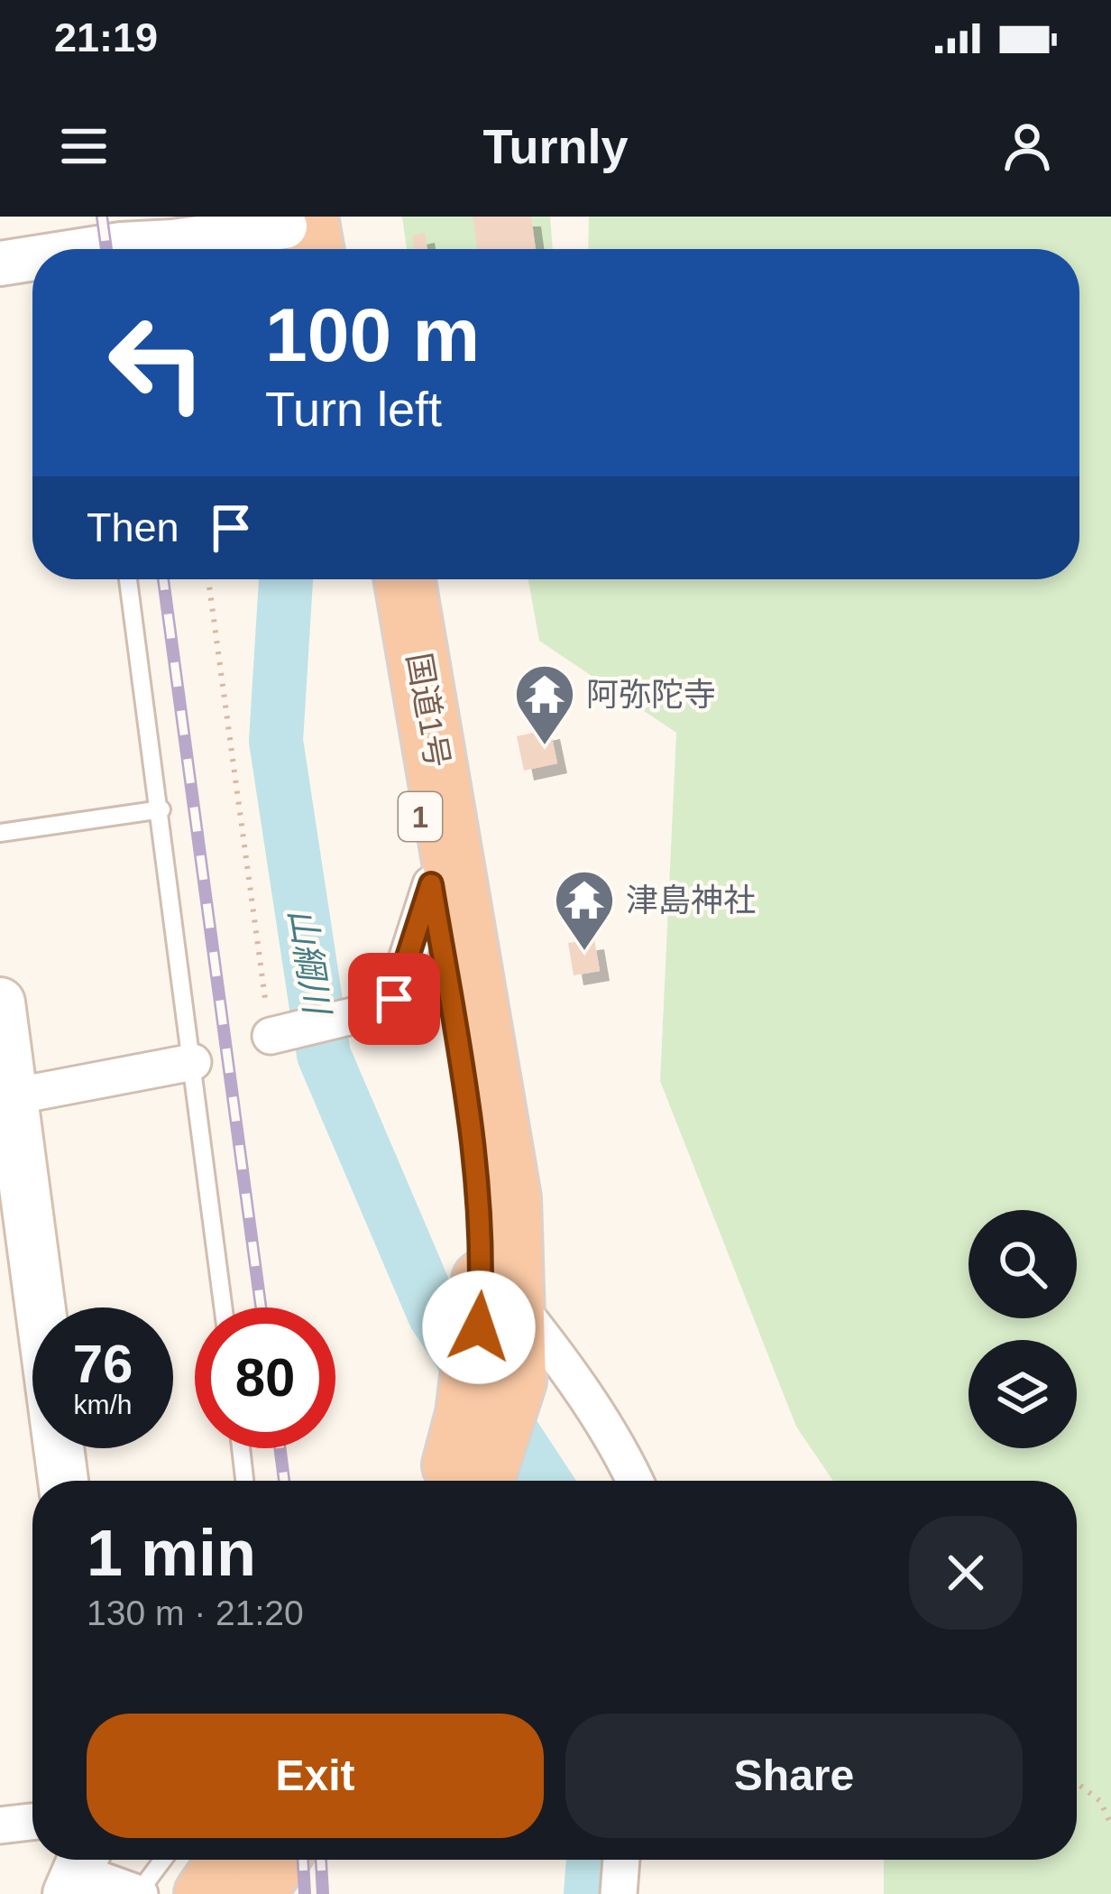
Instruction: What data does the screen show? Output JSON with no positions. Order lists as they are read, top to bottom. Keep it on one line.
{"streets":{"highway":["国道1号","1"]},"water":["山綱川"],"places":{"temple":["阿弥陀寺","津島神社"]},"page":{"status":"21:19","header":"Turnly","turn":["100 m","Turn left"],"then":"Then","speed":"76 km/h","limit":"80","heading":["1 min","130 m · 21:20"],"buttons":["Exit","Share"]}}
